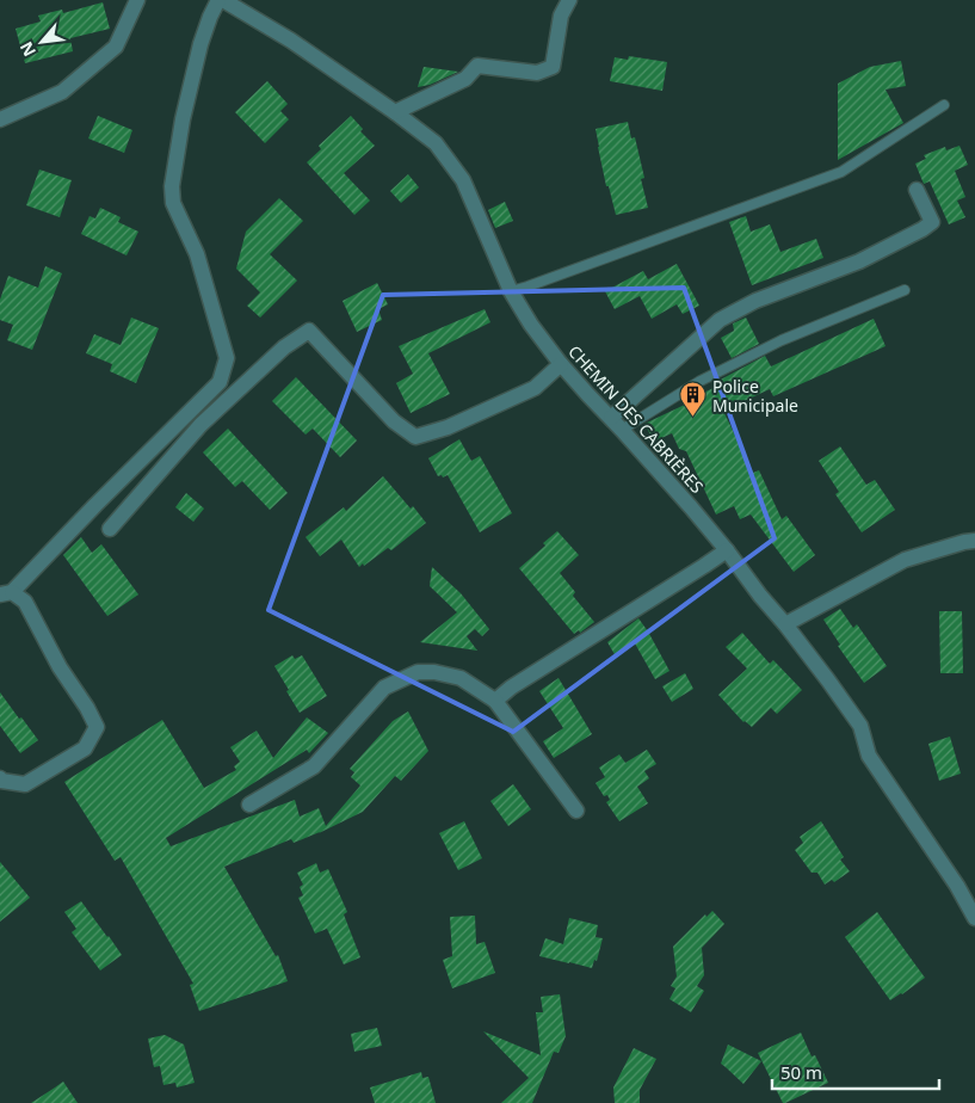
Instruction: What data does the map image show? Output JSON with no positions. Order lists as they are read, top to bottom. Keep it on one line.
{"streets":{"street":["CHEMIN DES CABRIÈRES"]},"places":{"building":["Police Municipale"]},"scale_bar":"50 m","north":"bottom left"}
